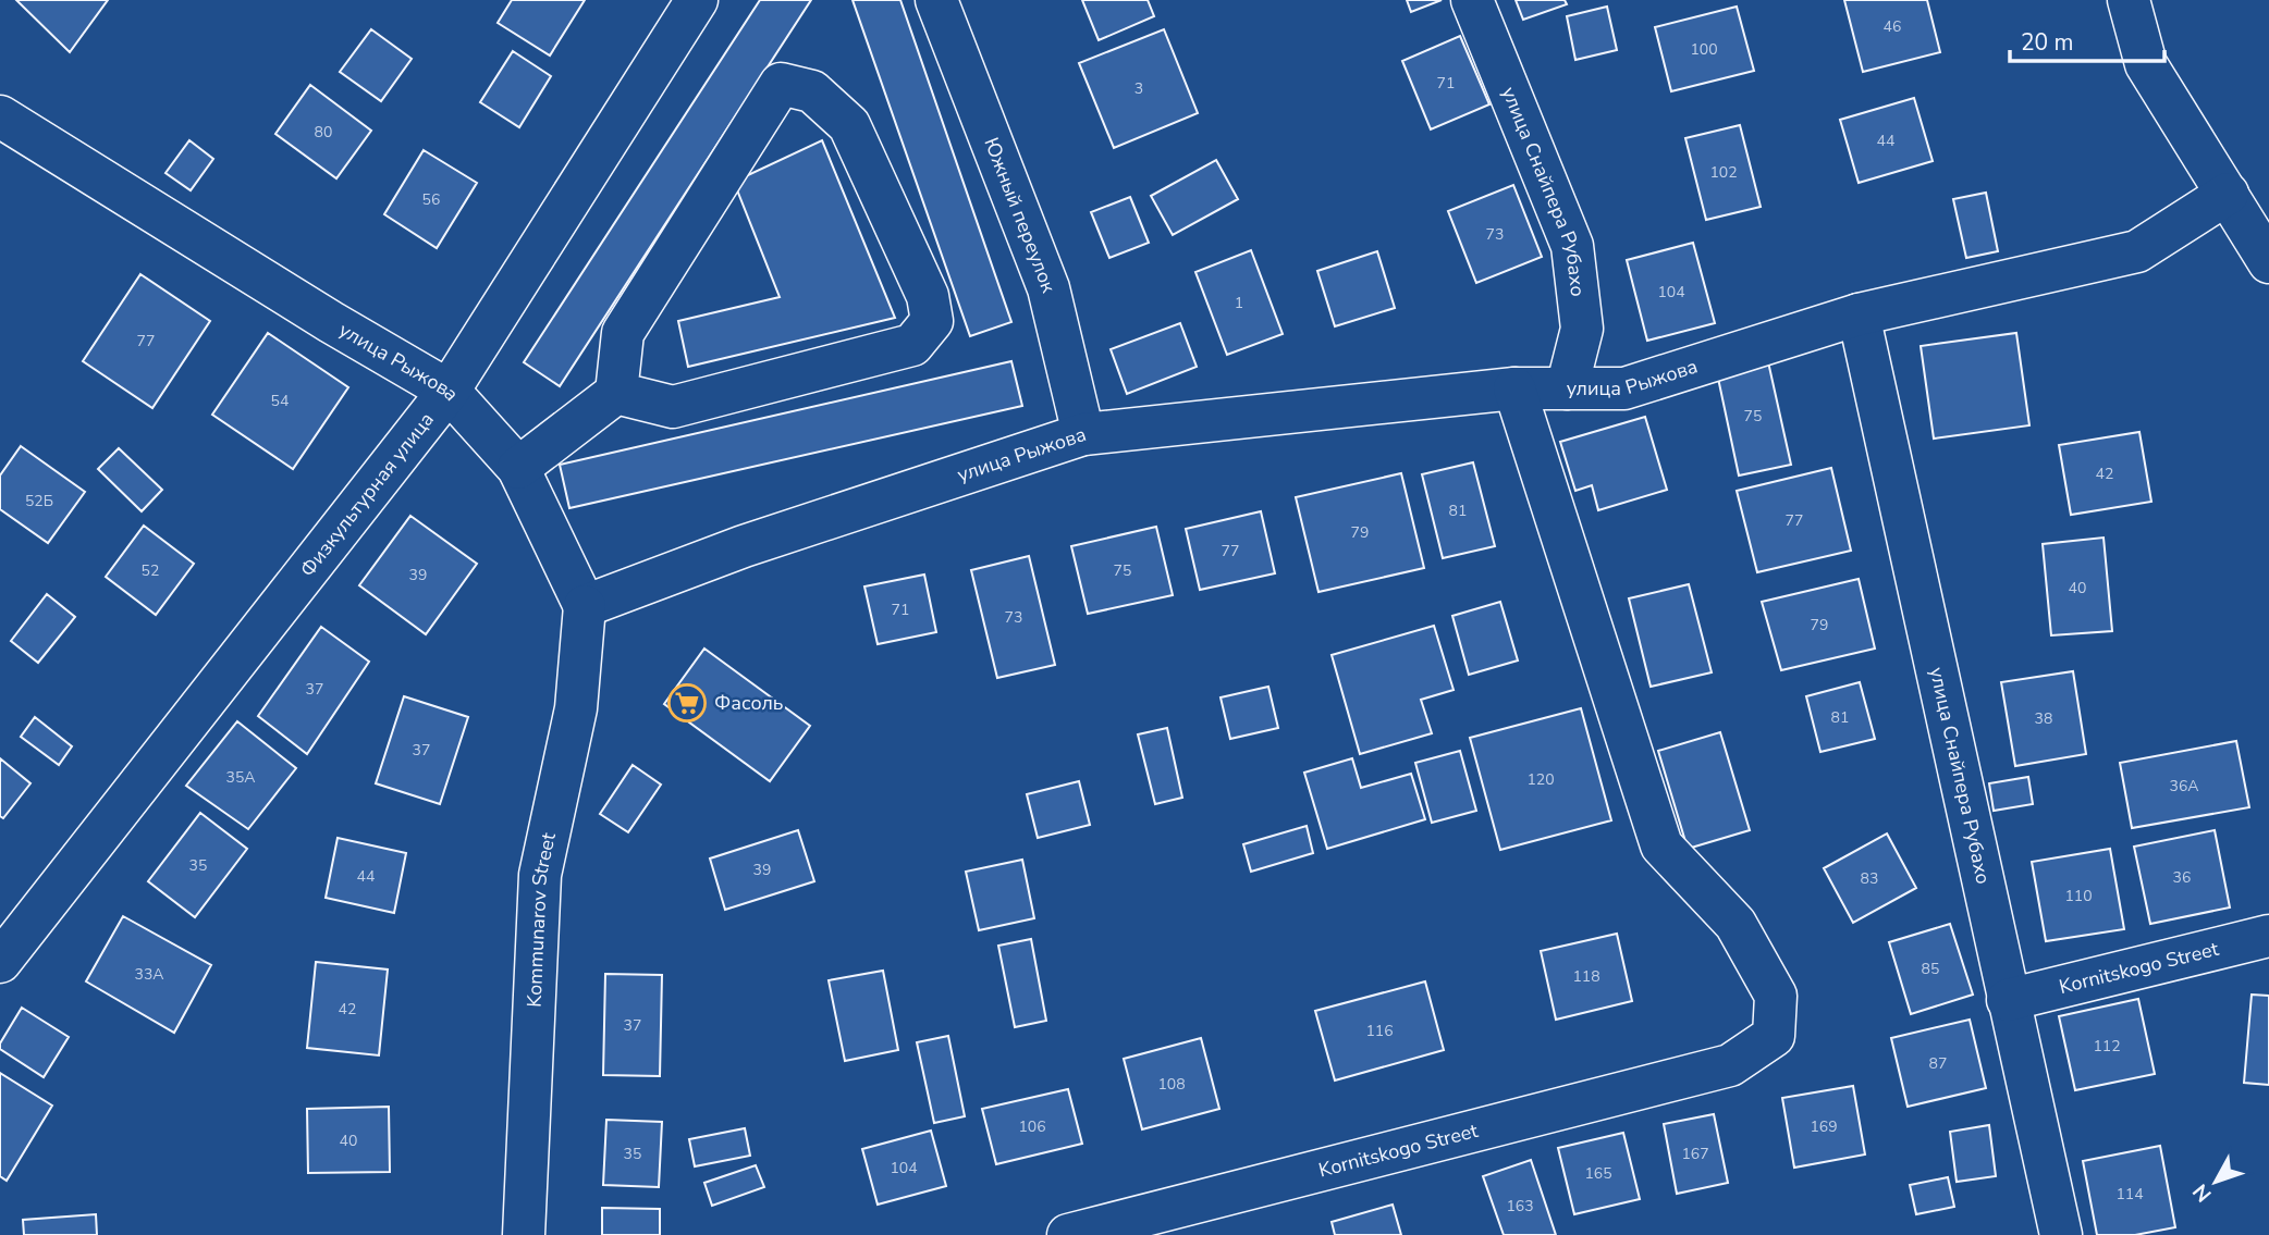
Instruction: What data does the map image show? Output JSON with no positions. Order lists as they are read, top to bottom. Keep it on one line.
{"streets":{"street":["улица Снайпера Рубахо","Южный переулок","улица Рыжова","Физкультурная улица","Kommunarov Street","Kornitskogo Street"]},"crossings":[["улица Снайпера Рубахо","улица Рыжова"],["улица Снайпера Рубахо","Kornitskogo Street"],["Южный переулок","улица Рыжова"],["улица Рыжова","Физкультурная улица"],["улица Рыжова","Kommunarov Street"],["улица Рыжова","Kornitskogo Street"]],"places":{"supermarket":["Фасоль"]},"house_numbers":["46","100","71","3","80","44","102","56","73","104","1","77","54","75","42","52Б","81","77","79","77","52","75","39","40","71","73","79","37","81","38","37","35А","120","36А","35","39","44","36","83","110","85","33А","118","42","37","116","112","87","108","106","169","40","35","167","104","165","114","163"],"scale_bar":"20 m","north":"bottom left"}
